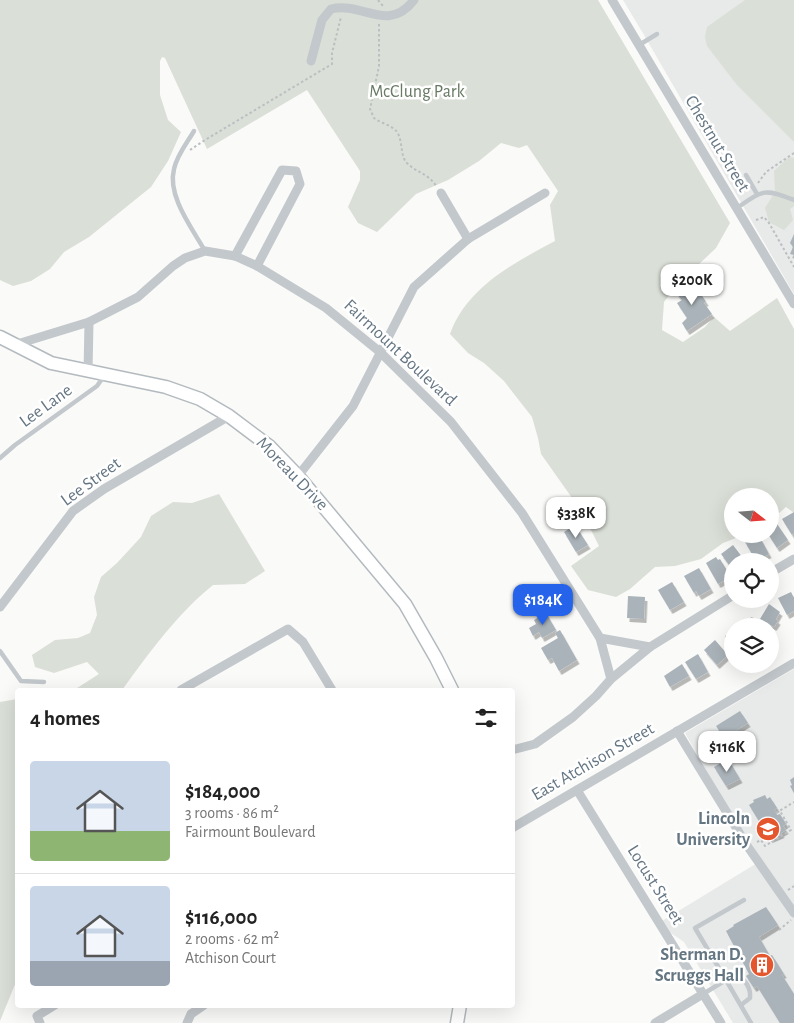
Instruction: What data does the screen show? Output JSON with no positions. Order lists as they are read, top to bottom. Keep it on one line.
{"streets":{"main road":["Moreau Drive"],"street":["Chestnut Street","Fairmount Boulevard","Lee Street","East Atchison Street","Locust Street"],"lane":["Lee Lane"]},"crossings":[["Lee Lane","Moreau Drive"],["Moreau Drive","Lee Street"],["East Atchison Street","Locust Street"]],"parks":["McClung Park"],"places":{"school or university":["Lincoln University"],"building":["Sherman D. Scruggs Hall"]},"north":"right","page":{"price":["$200K","$338K","$184K","$116K"],"heading":"4 homes","list":[{"name":"$184,000","note":"3 rooms · 86 m² · Fairmount Boulevard"},{"name":"$116,000","note":"2 rooms · 62 m² · Atchison Court"}]}}
